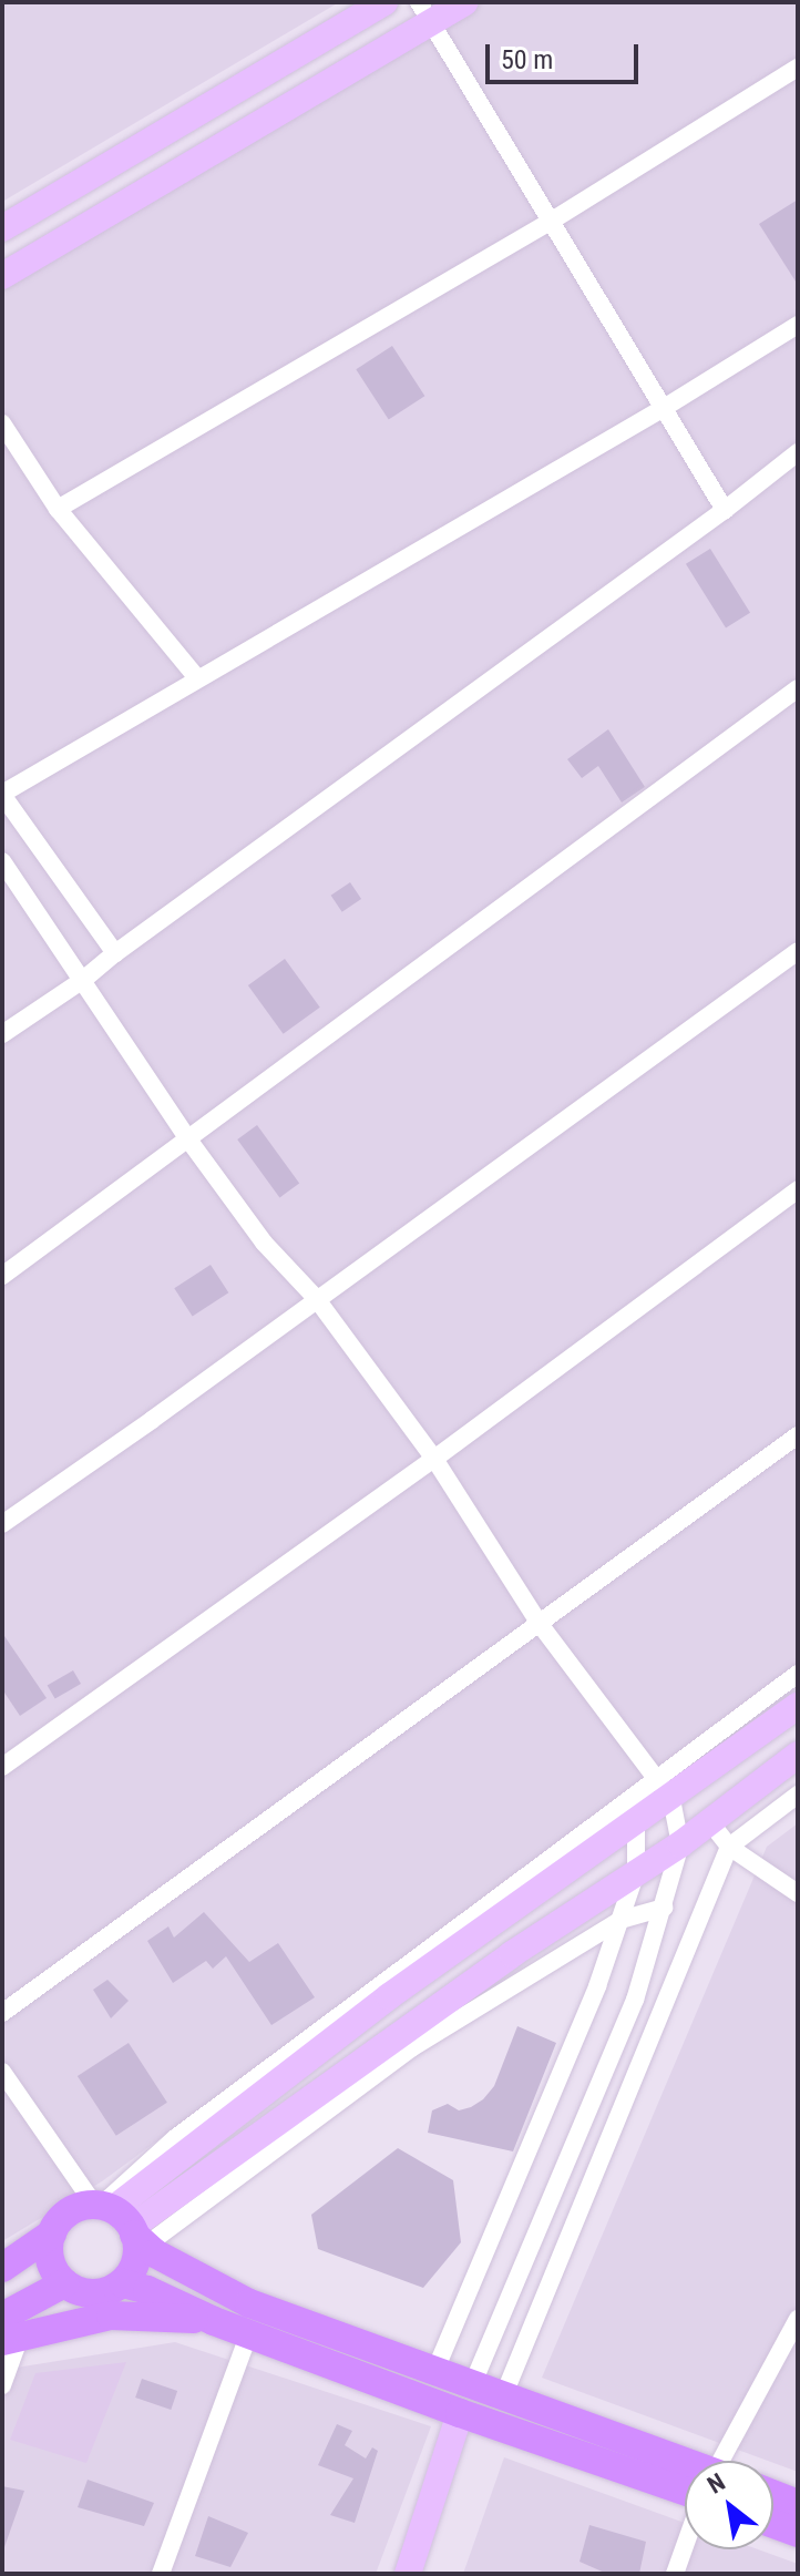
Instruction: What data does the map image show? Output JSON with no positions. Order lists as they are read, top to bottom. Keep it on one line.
{"scale_bar":"50 m","north":"top left"}
